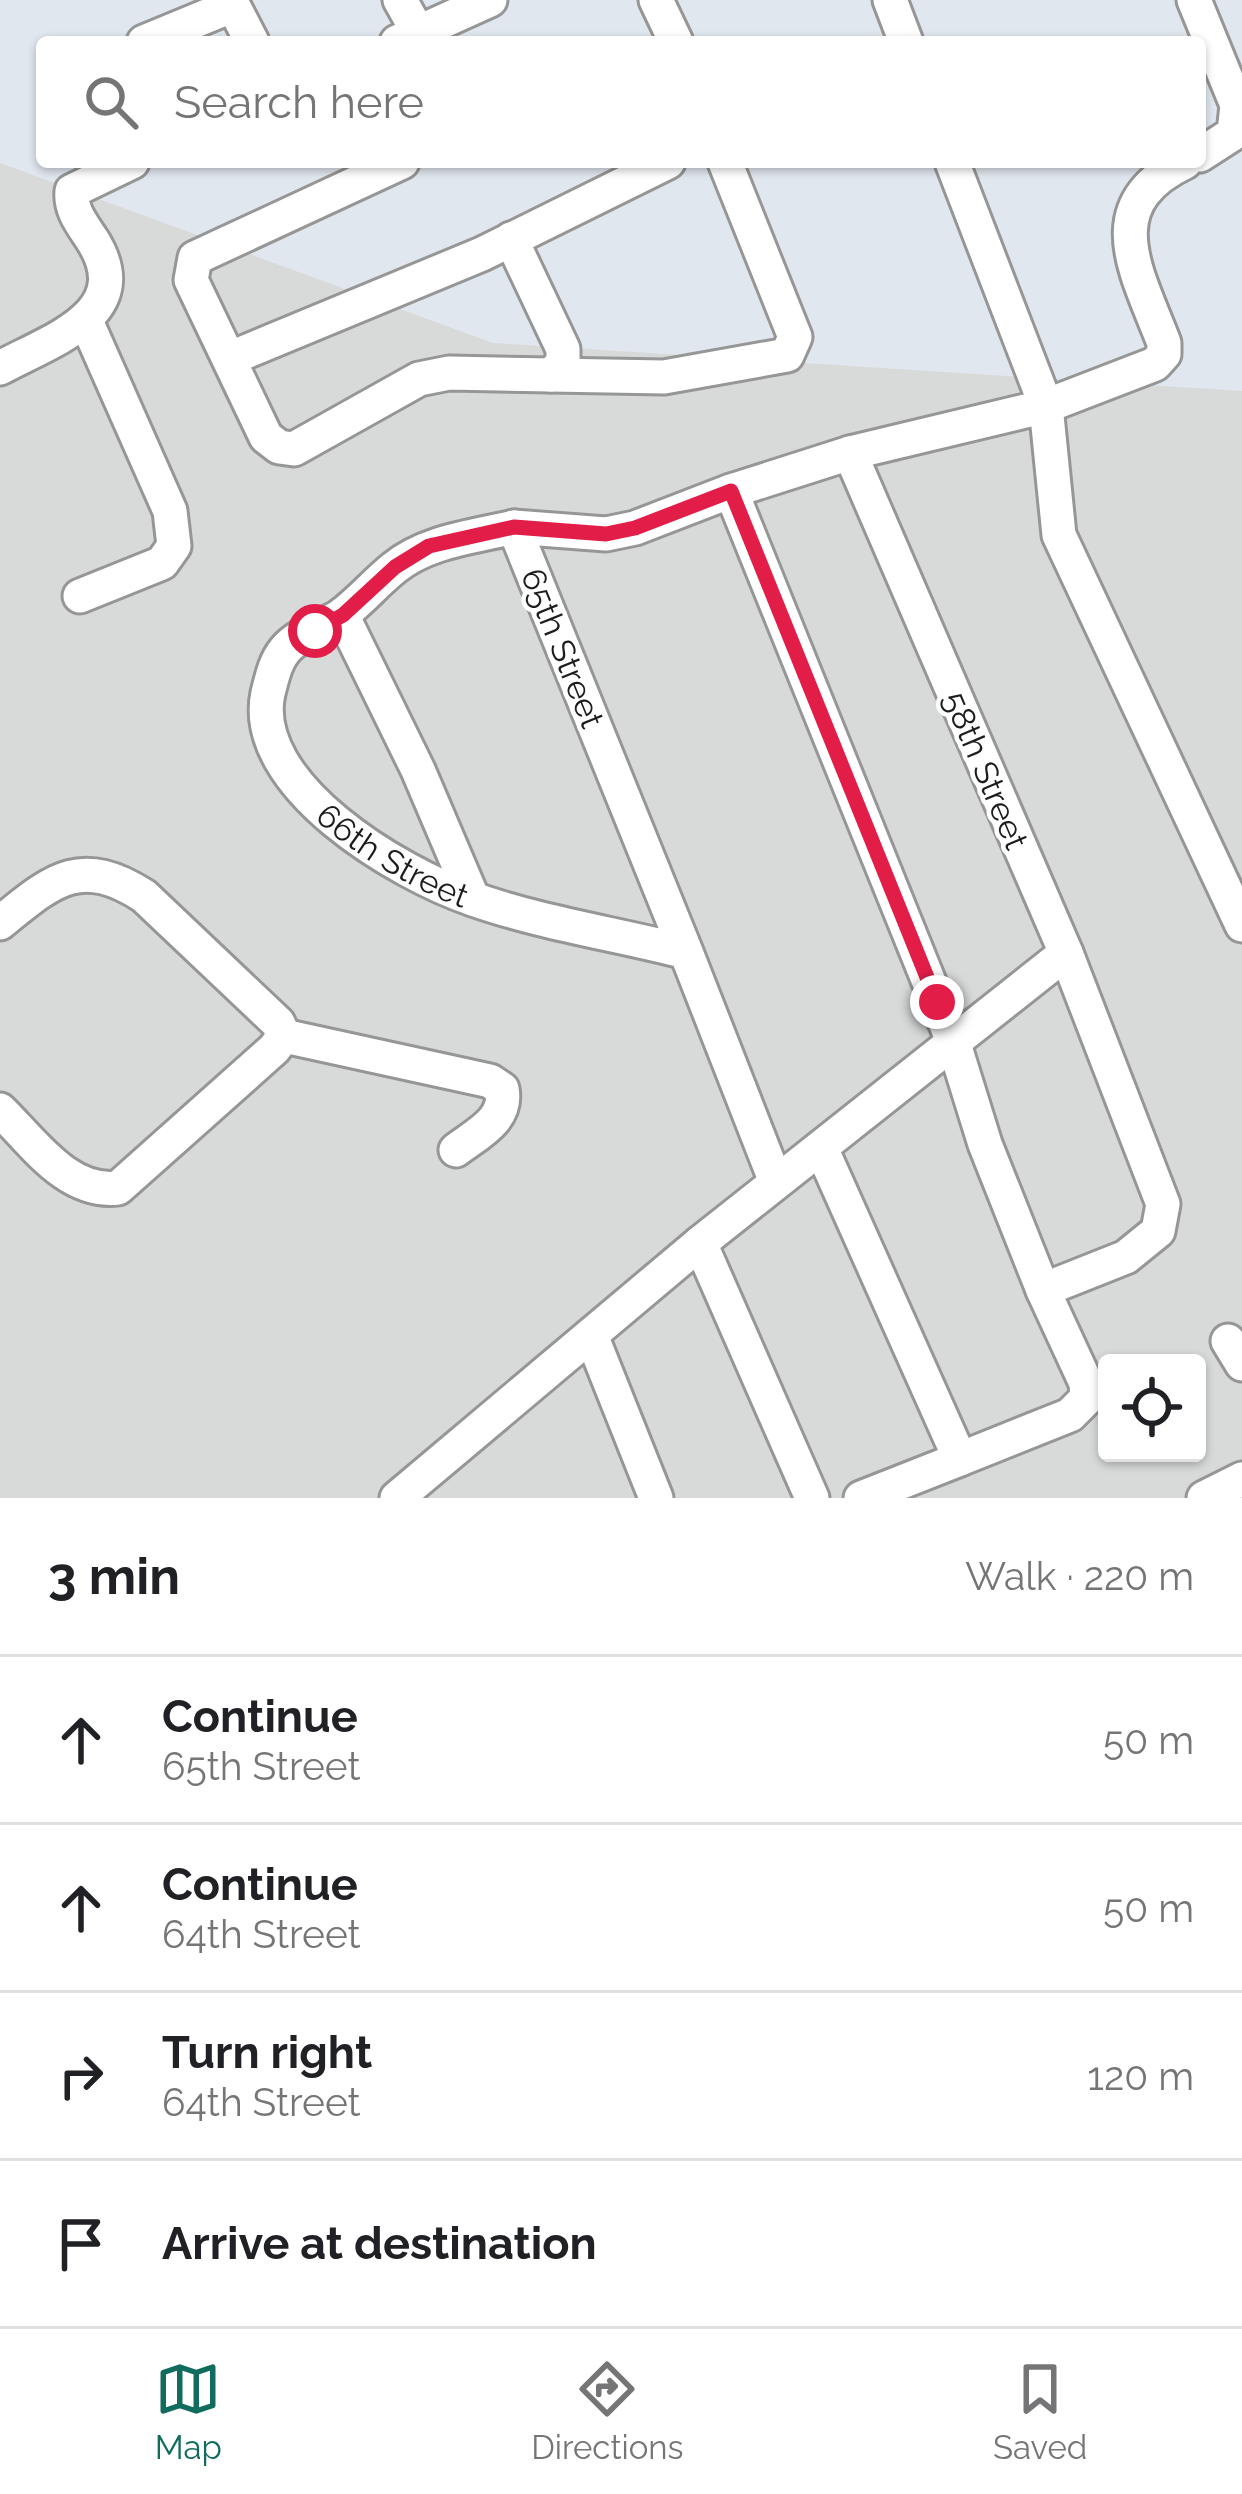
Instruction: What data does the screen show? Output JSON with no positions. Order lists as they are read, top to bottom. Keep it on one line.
{"streets":{"street":["65th Street","58th Street","66th Street"]},"crossings":[["65th Street","66th Street"]],"page":{"search":"Search here","heading":["3 min","Walk · 220 m"],"list":[["Continue","65th Street","50 m"],["Continue","64th Street","50 m"],["Turn right","64th Street","120 m"],"Arrive at destination"],"nav":["Map","Directions","Saved"]}}
